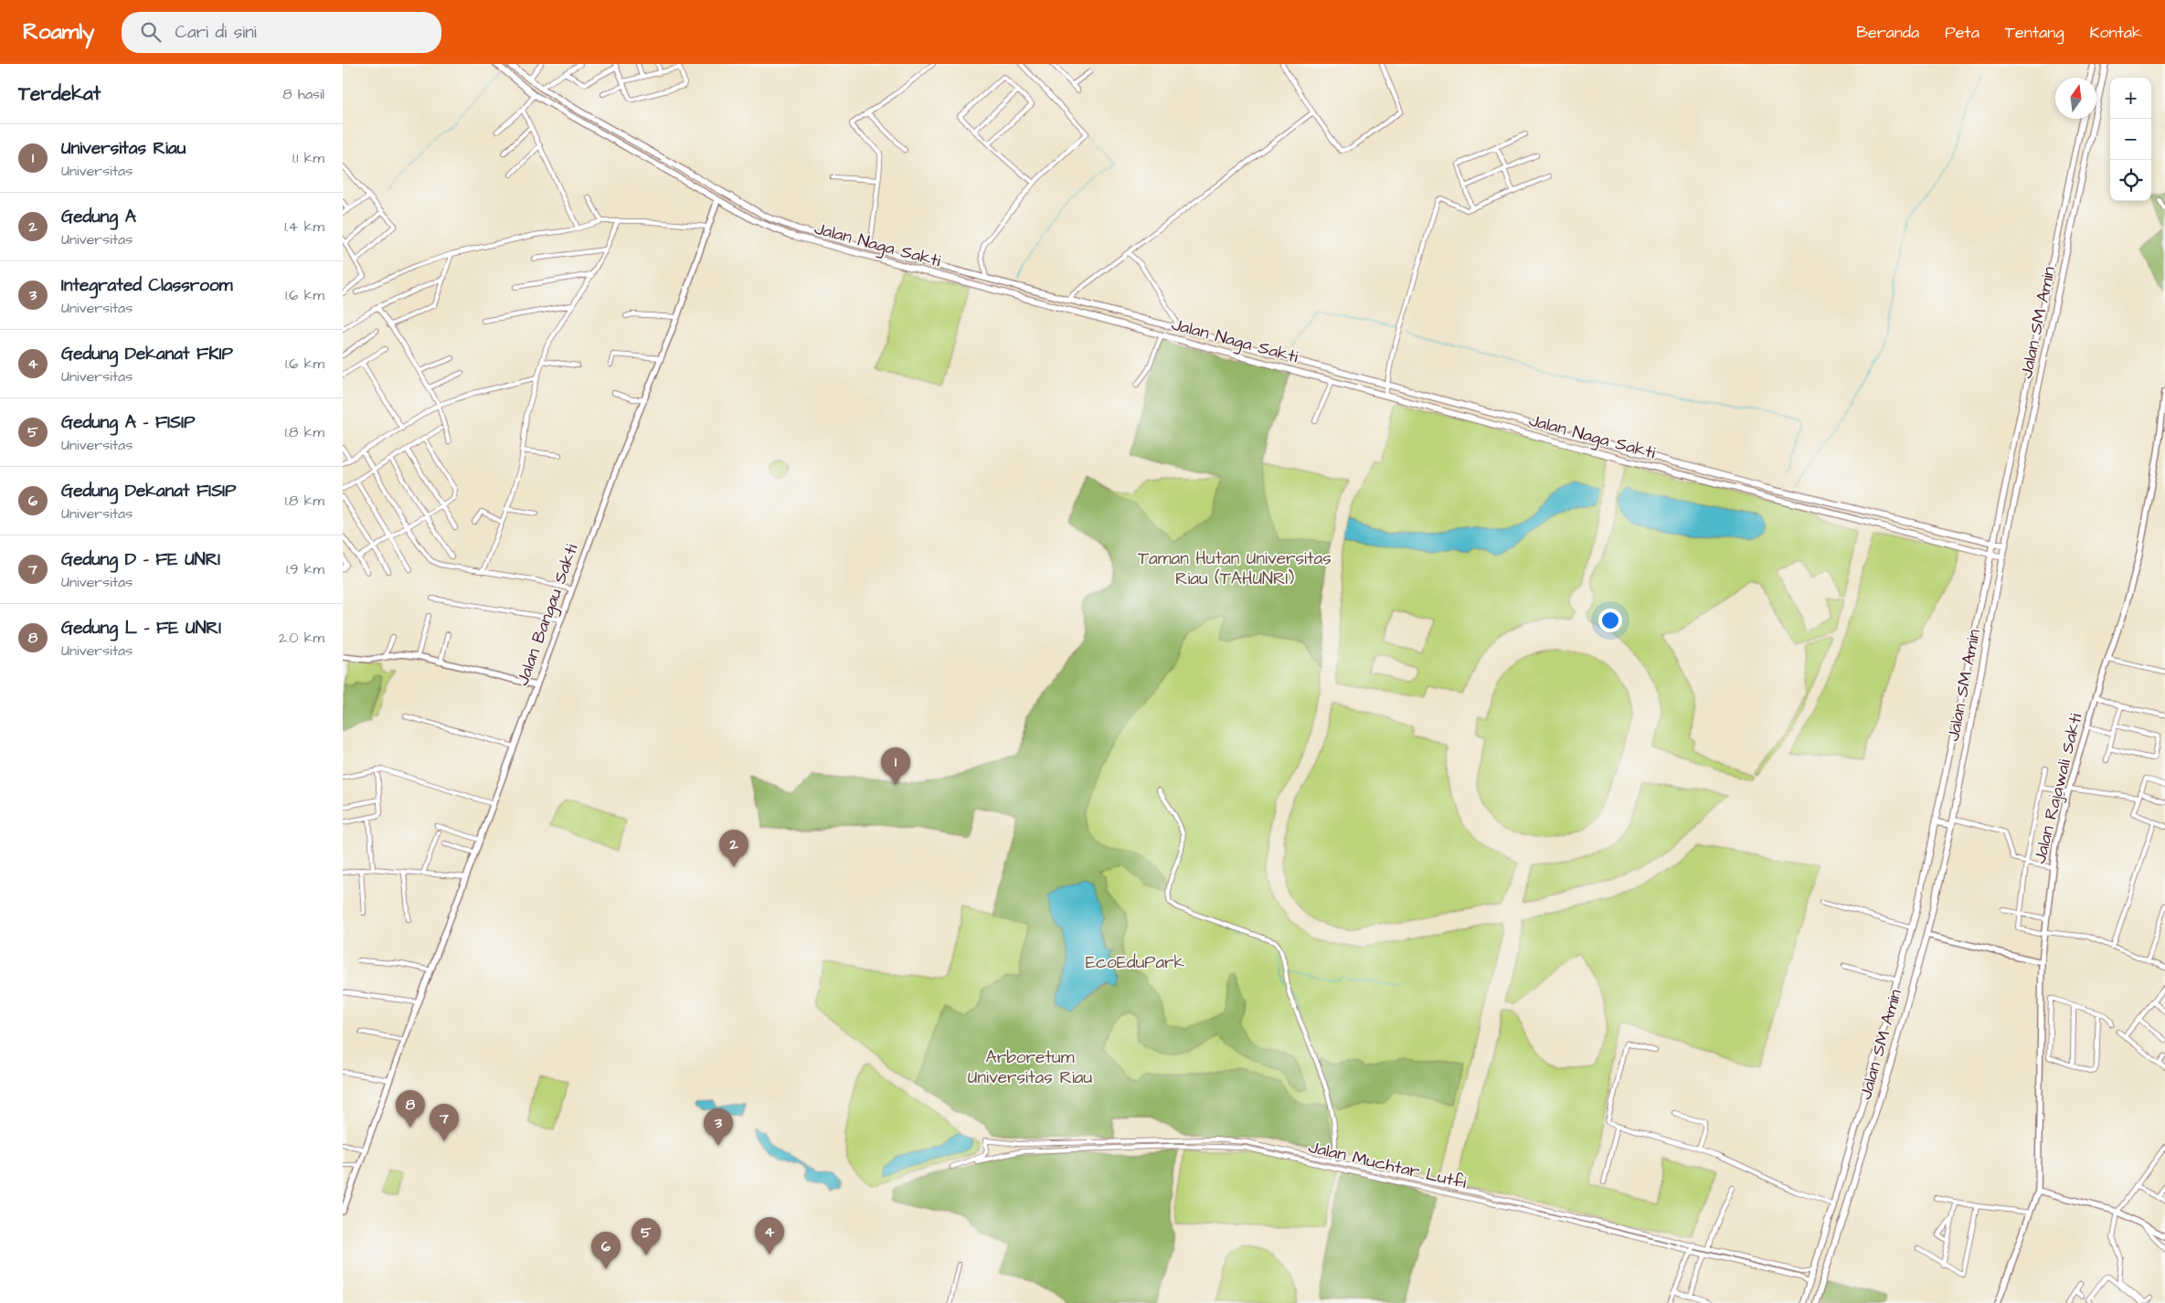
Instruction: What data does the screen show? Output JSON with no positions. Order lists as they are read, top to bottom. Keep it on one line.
{"streets":{"main road":["Jalan Naga Sakti","Jalan SM Amin"],"street":["Jalan Bangau Sakti","Jalan Rajawali Sakti","Jalan Muchtar Lutfi"]},"crossings":[["Jalan Naga Sakti","Jalan SM Amin"],["Jalan Naga Sakti","Jalan Bangau Sakti"],["Jalan SM Amin","Jalan Muchtar Lutfi"]],"parks":["Taman Hutan Universitas Riau (TAHUNRI)","EcoEduPark","Arboretum Universitas Riau"],"north":"top","page":{"header":"Roamly","search":"Cari di sini","nav":["Beranda","Peta","Tentang","Kontak"],"heading":["Terdekat","8 hasil"],"map_buttons":["+","−"],"list":[{"mark":"1","name":"Universitas Riau","note":"Universitas","value":"1.1 km"},{"mark":"2","name":"Gedung A","note":"Universitas","value":"1.4 km"},{"mark":"3","name":"Integrated Classroom","note":"Universitas","value":"1.6 km"},{"mark":"4","name":"Gedung Dekanat FKIP","note":"Universitas","value":"1.6 km"},{"mark":"5","name":"Gedung A - FISIP","note":"Universitas","value":"1.8 km"},{"mark":"6","name":"Gedung Dekanat FISIP","note":"Universitas","value":"1.8 km"},{"mark":"7","name":"Gedung D - FE UNRI","note":"Universitas","value":"1.9 km"},{"mark":"8","name":"Gedung L - FE UNRI","note":"Universitas","value":"2.0 km"}],"pins":["1","2","8","7","3","4","5","6"]}}
